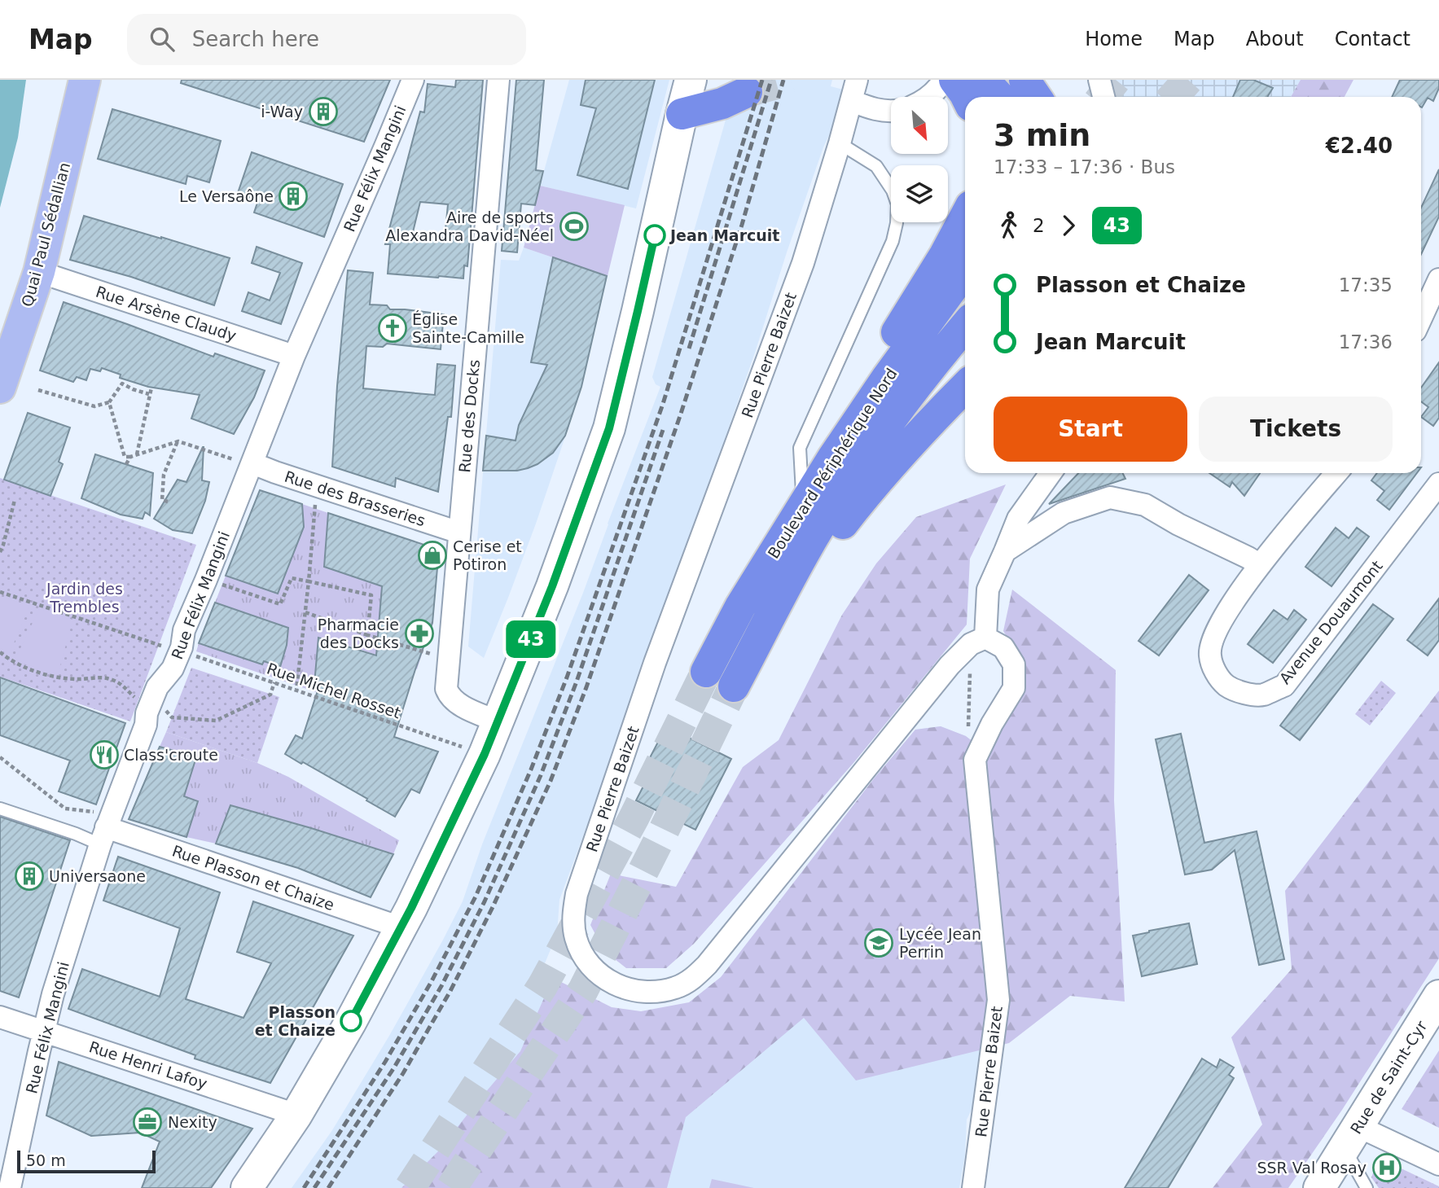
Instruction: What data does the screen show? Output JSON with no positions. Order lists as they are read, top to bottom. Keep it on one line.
{"streets":{"highway":["Boulevard Périphérique Nord"],"main road":["Quai Paul Sédallian"],"street":["Rue Félix Mangini","Rue Arsène Claudy","Rue Pierre Baizet","Rue des Docks","Rue des Brasseries","Avenue Douaumont","Rue Plasson et Chaize","Rue Henri Lafoy","Rue de Saint-Cyr"],"path":["Rue Michel Rosset"]},"crossings":[["Rue Félix Mangini","Rue Arsène Claudy"],["Rue Félix Mangini","Rue des Brasseries"],["Rue Félix Mangini","Rue Michel Rosset"],["Rue Félix Mangini","Rue Plasson et Chaize"],["Rue Félix Mangini","Rue Henri Lafoy"],["Quai Paul Sédallian","Rue Arsène Claudy"],["Rue des Docks","Rue des Brasseries"]],"parks":["Jardin des Trembles"],"places":{"building":["i-Way","Le Versaône","Universaone"],"sports":["Aire de sports Alexandra David-Néel"],"other":["Jean Marcuit","Plasson et Chaize"],"church":["Église Sainte-Camille"],"shop":["Cerise et Potiron"],"pharmacy":["Pharmacie des Docks"],"restaurant":["Class'croute"],"school or university":["Lycée Jean Perrin"],"office":["Nexity"],"hospital":["SSR Val Rosay"]},"lines":["bus line 43"],"scale_bar":"50 m","north":"bottom right","page":{"header":"Map","search":"Search here","nav":["Home","Map","About","Contact"],"on_map":"43","heading":["3 min","17:33 – 17:36 · Bus","€2.40"],"legs":["2","43"],"list":[{"name":"Plasson et Chaize","value":"17:35"},{"name":"Jean Marcuit","value":"17:36"}],"buttons":["Start","Tickets"],"scale":"50 m"}}
